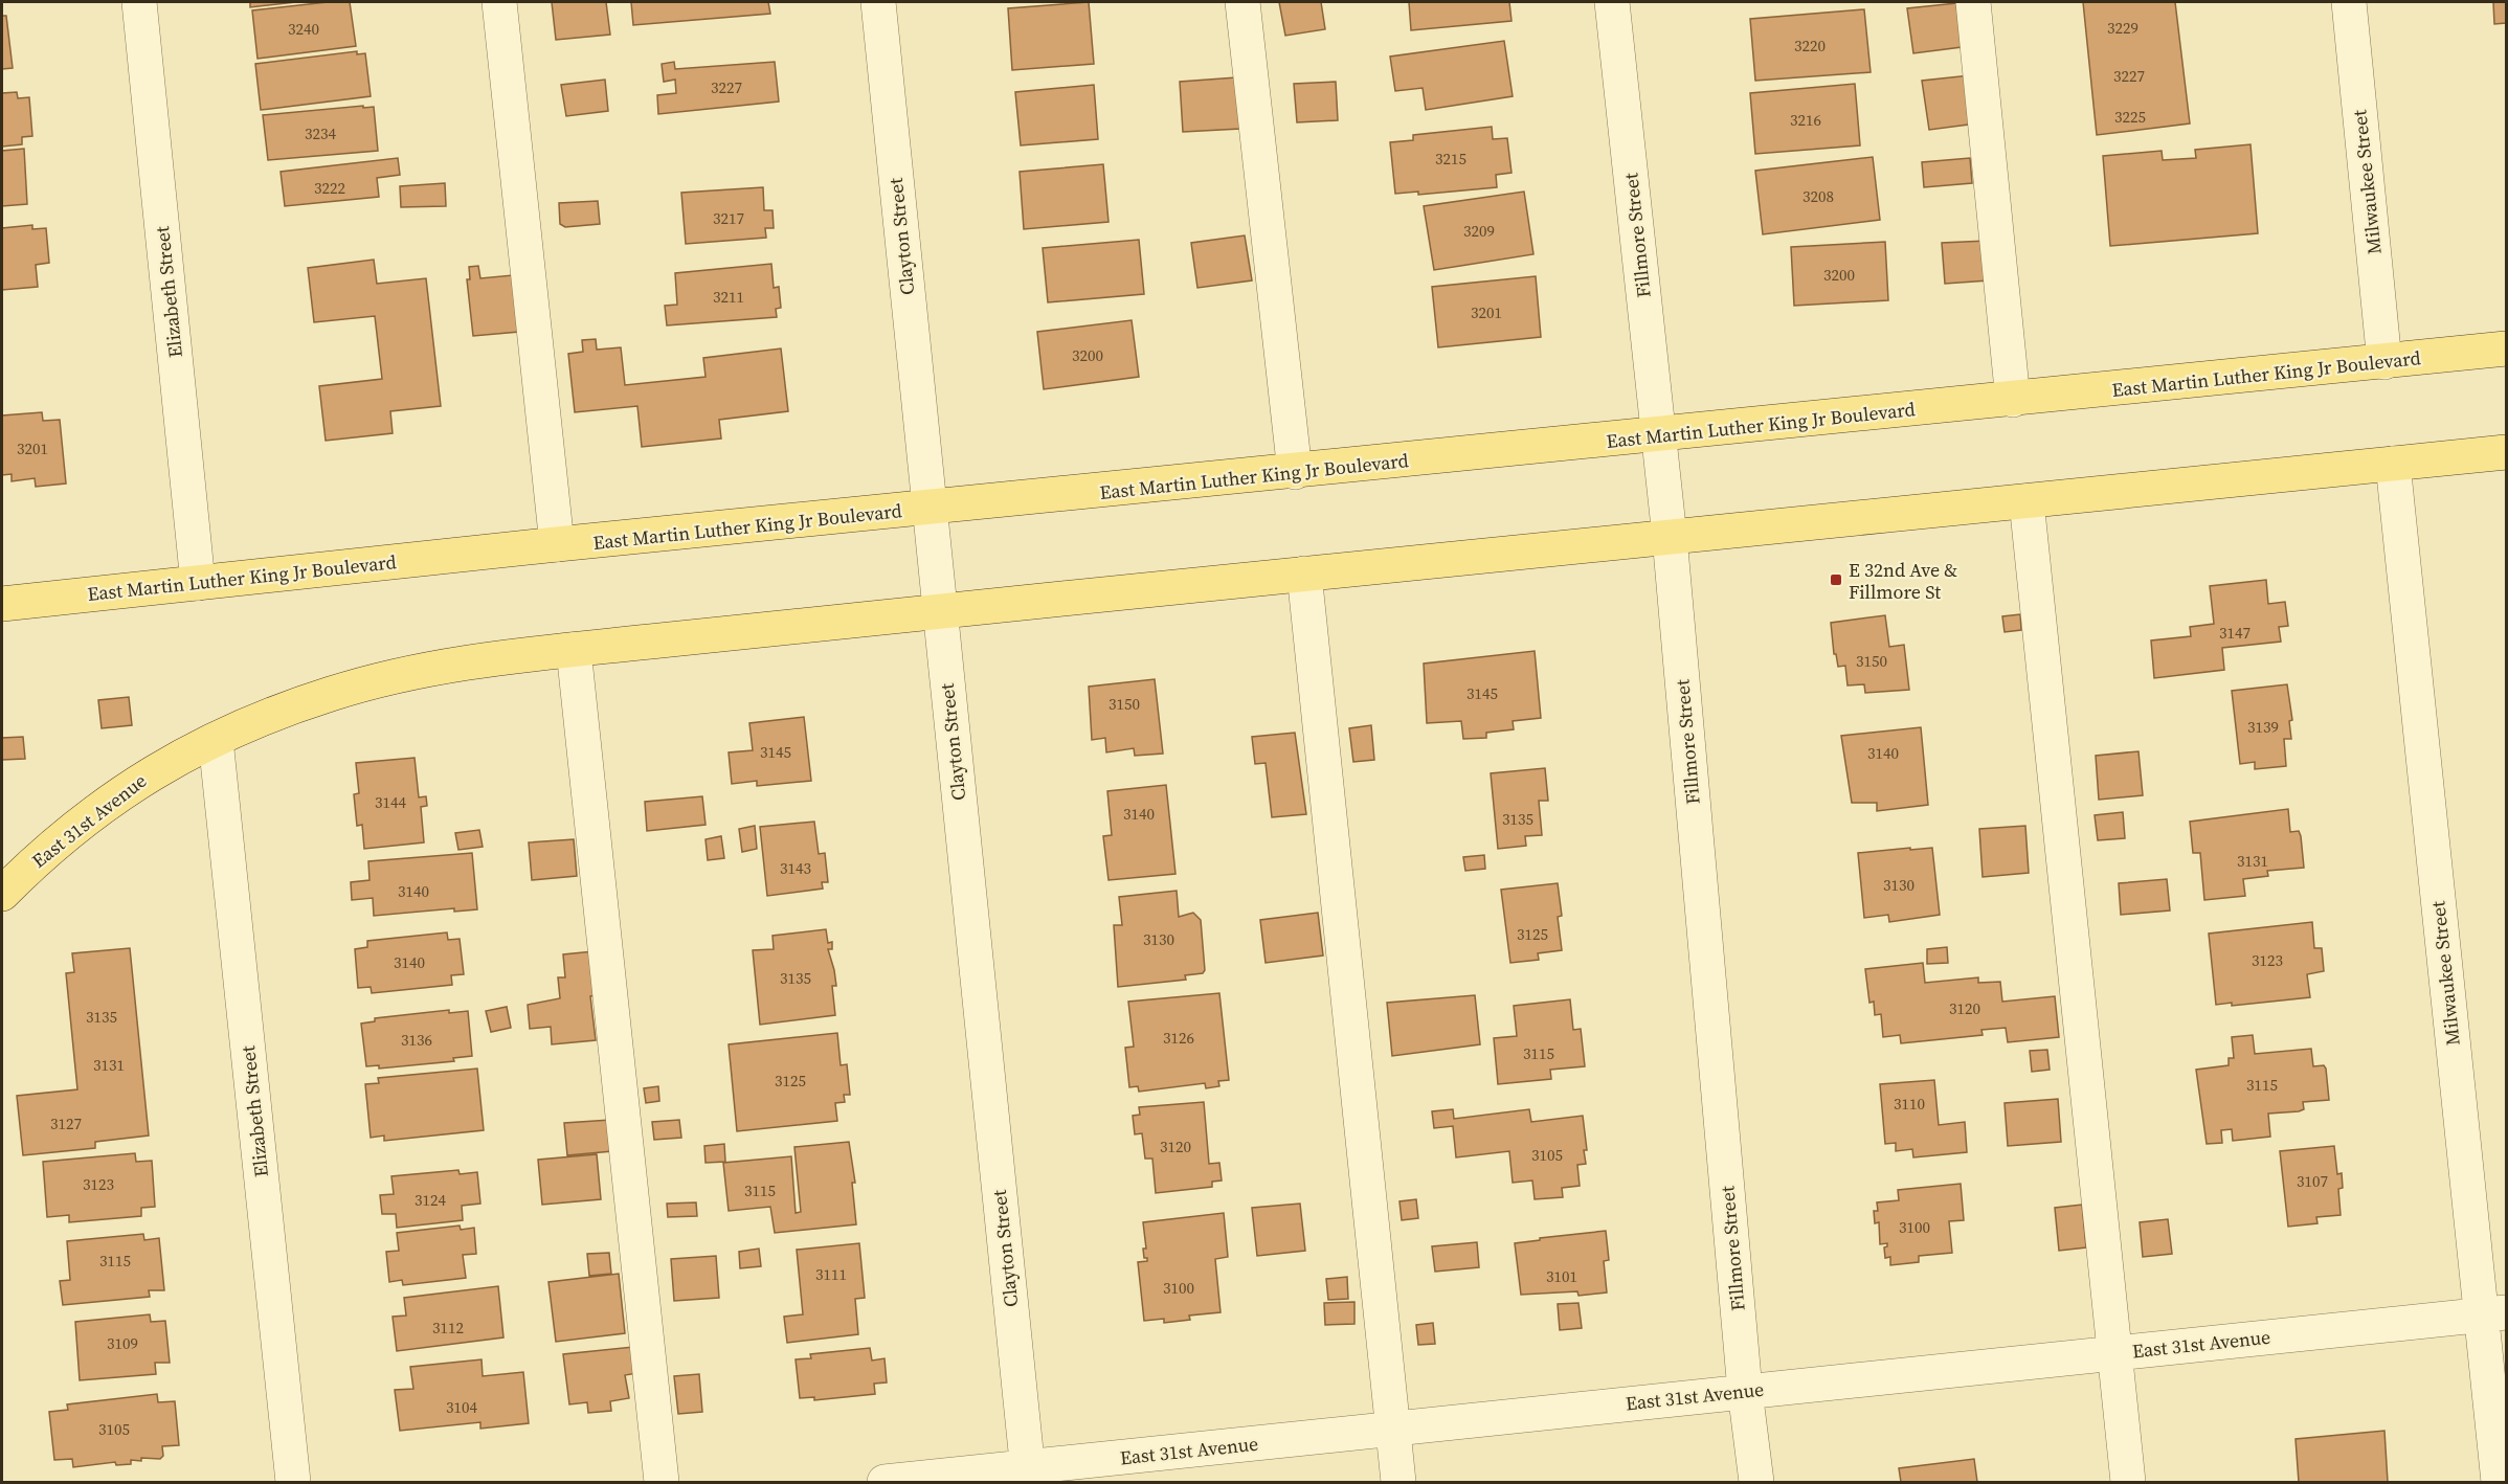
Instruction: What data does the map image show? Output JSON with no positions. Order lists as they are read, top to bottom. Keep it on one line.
{"streets":{"main road":["East Martin Luther King Jr Boulevard","East 31st Avenue"],"street":["Milwaukee Street","Fillmore Street","Clayton Street","Elizabeth Street"]},"crossings":[["Milwaukee Street","East Martin Luther King Jr Boulevard"],["Milwaukee Street","East 31st Avenue"],["Fillmore Street","East Martin Luther King Jr Boulevard"],["Fillmore Street","East 31st Avenue"],["Clayton Street","East Martin Luther King Jr Boulevard"],["Clayton Street","East 31st Avenue"],["Elizabeth Street","East Martin Luther King Jr Boulevard"],["Elizabeth Street","East 31st Avenue"]],"places":{"transit":["E 32nd Ave & Fillmore St"]},"house_numbers":["3229","3240","3220","3227","3227","3225","3216","3234","3215","3222","3208","3217","3209","3200","3211","3201","3200","3201","3147","3150","3145","3150","3139","3145","3140","3144","3140","3135","3131","3143","3130","3140","3125","3130","3123","3140","3135","3120","3135","3126","3136","3115","3131","3125","3115","3110","3127","3120","3105","3107","3123","3115","3124","3100","3115","3111","3101","3100","3112","3109","3104","3105"]}
